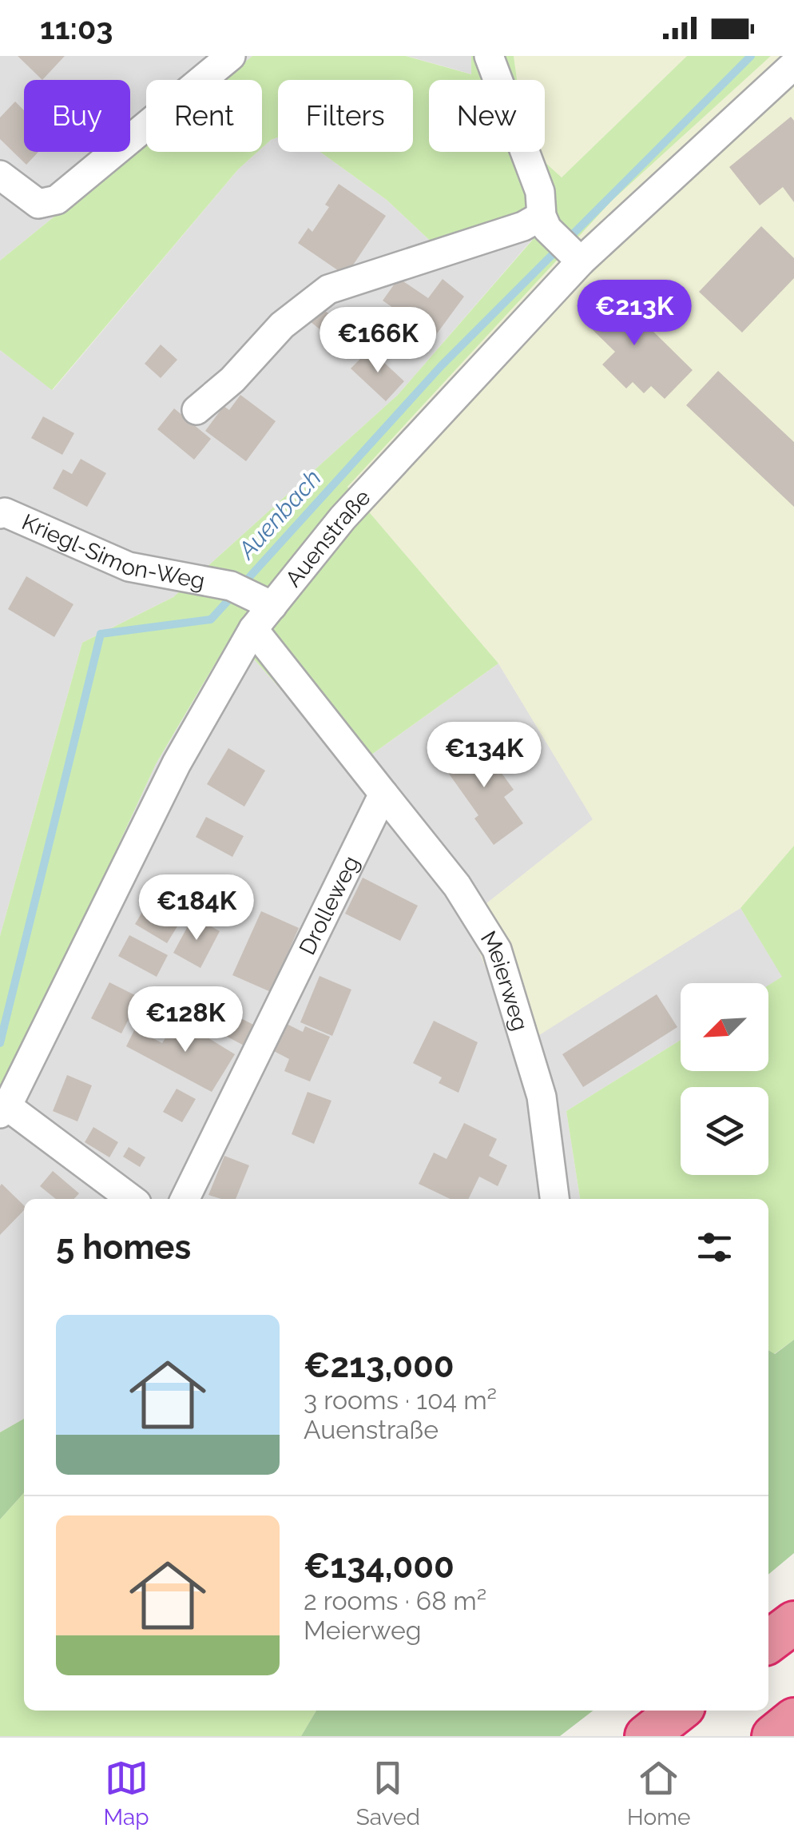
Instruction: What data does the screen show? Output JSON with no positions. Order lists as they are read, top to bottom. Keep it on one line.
{"streets":{"street":["Auenstraße","Kriegl-Simon-Weg","Drolleweg","Meierweg"]},"crossings":[["Auenstraße","Kriegl-Simon-Weg"],["Drolleweg","Meierweg"]],"water":["Auenbach"],"north":"bottom left","page":{"status":"11:03","chip":["Buy","Rent","Filters","New"],"price":["€213K","€166K","€134K","€184K","€128K"],"heading":"5 homes","list":[{"name":"€213,000","note":"3 rooms · 104 m² · Auenstraße"},{"name":"€134,000","note":"2 rooms · 68 m² · Meierweg"}],"tabs":["Map","Saved","Home"]}}
